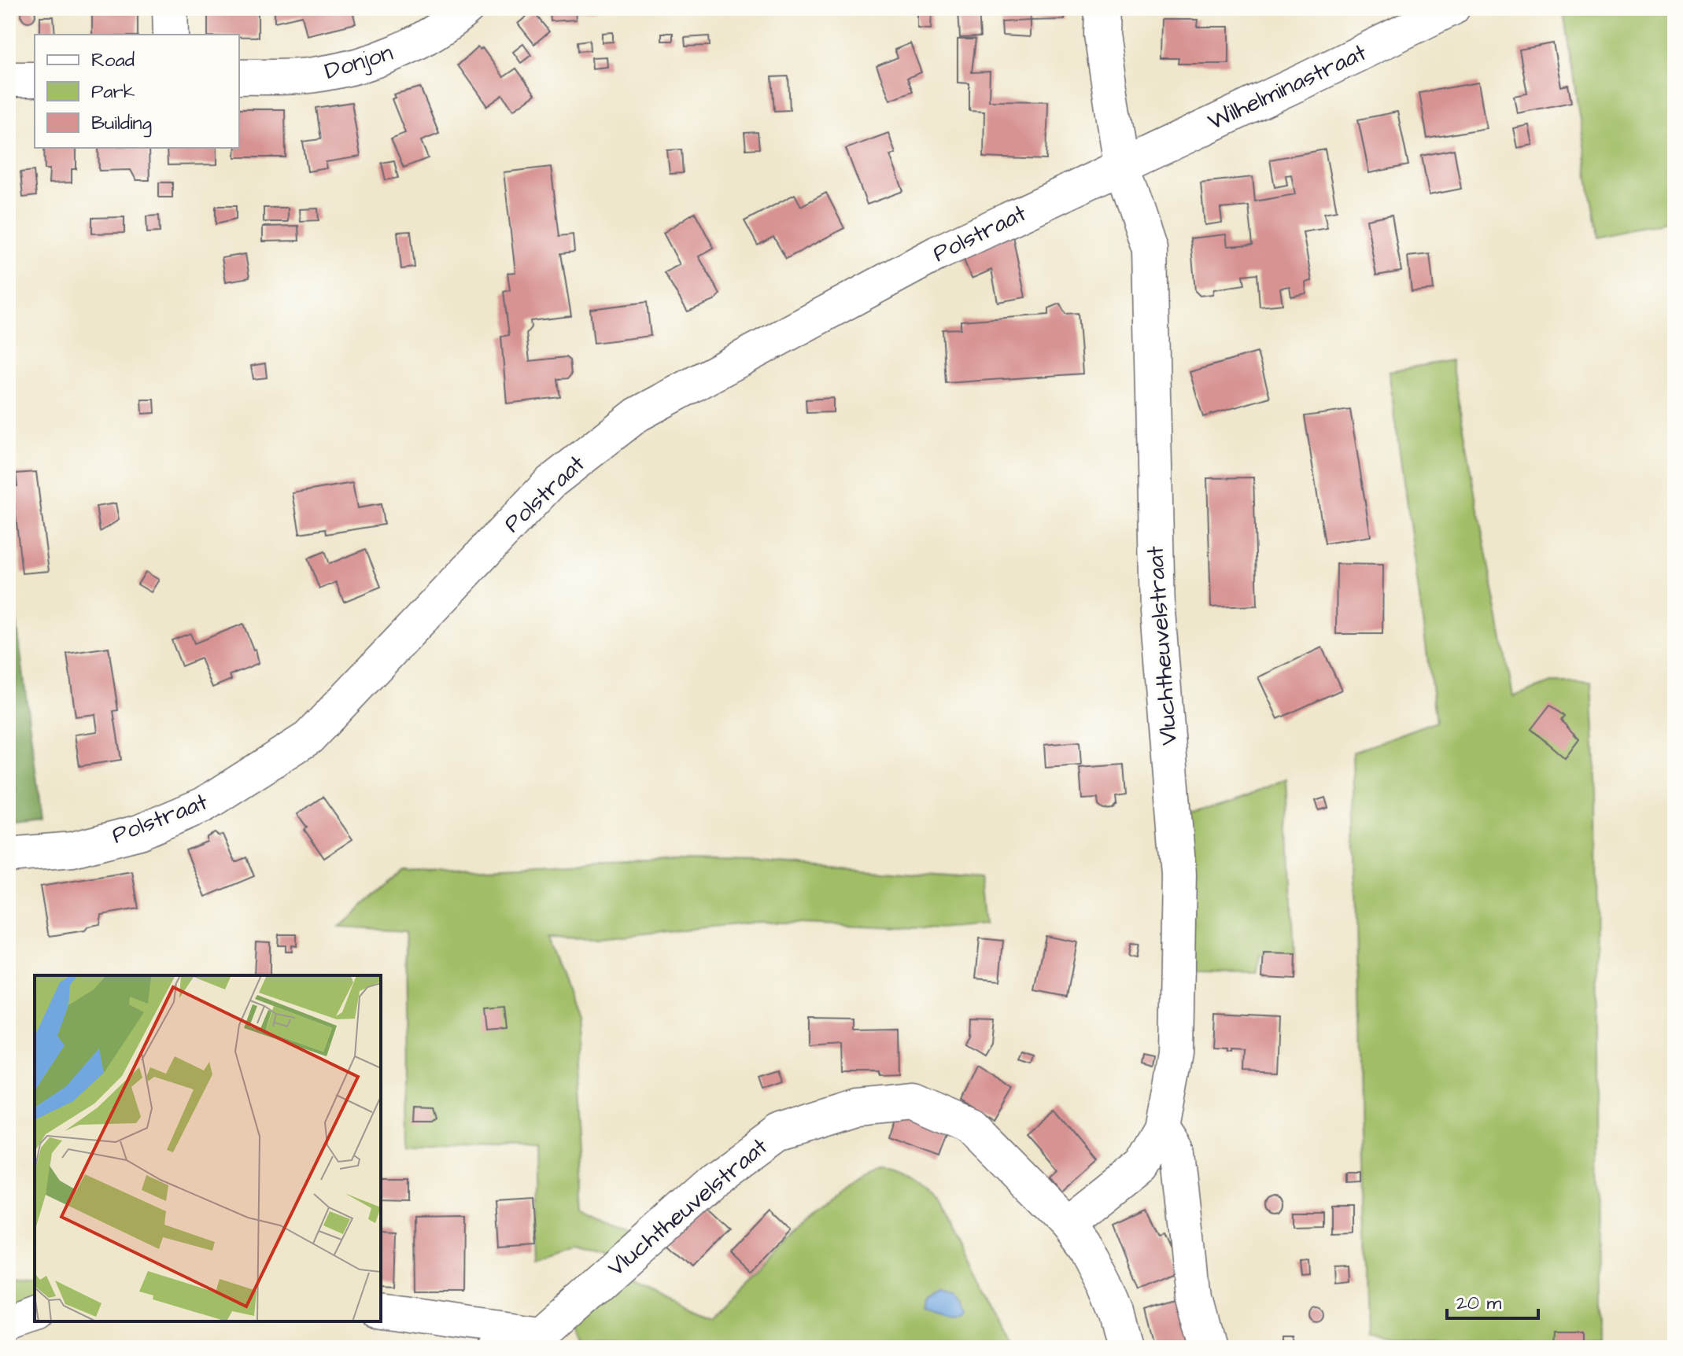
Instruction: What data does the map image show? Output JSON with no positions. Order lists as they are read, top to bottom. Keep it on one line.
{"streets":{"street":["Donjon","Wilhelminastraat","Polstraat","Vluchtheuvelstraat"]},"crossings":[["Wilhelminastraat","Polstraat"],["Wilhelminastraat","Vluchtheuvelstraat"],["Polstraat","Vluchtheuvelstraat"]],"legend":["Road","Park","Building"],"scale_bar":"20 m"}
